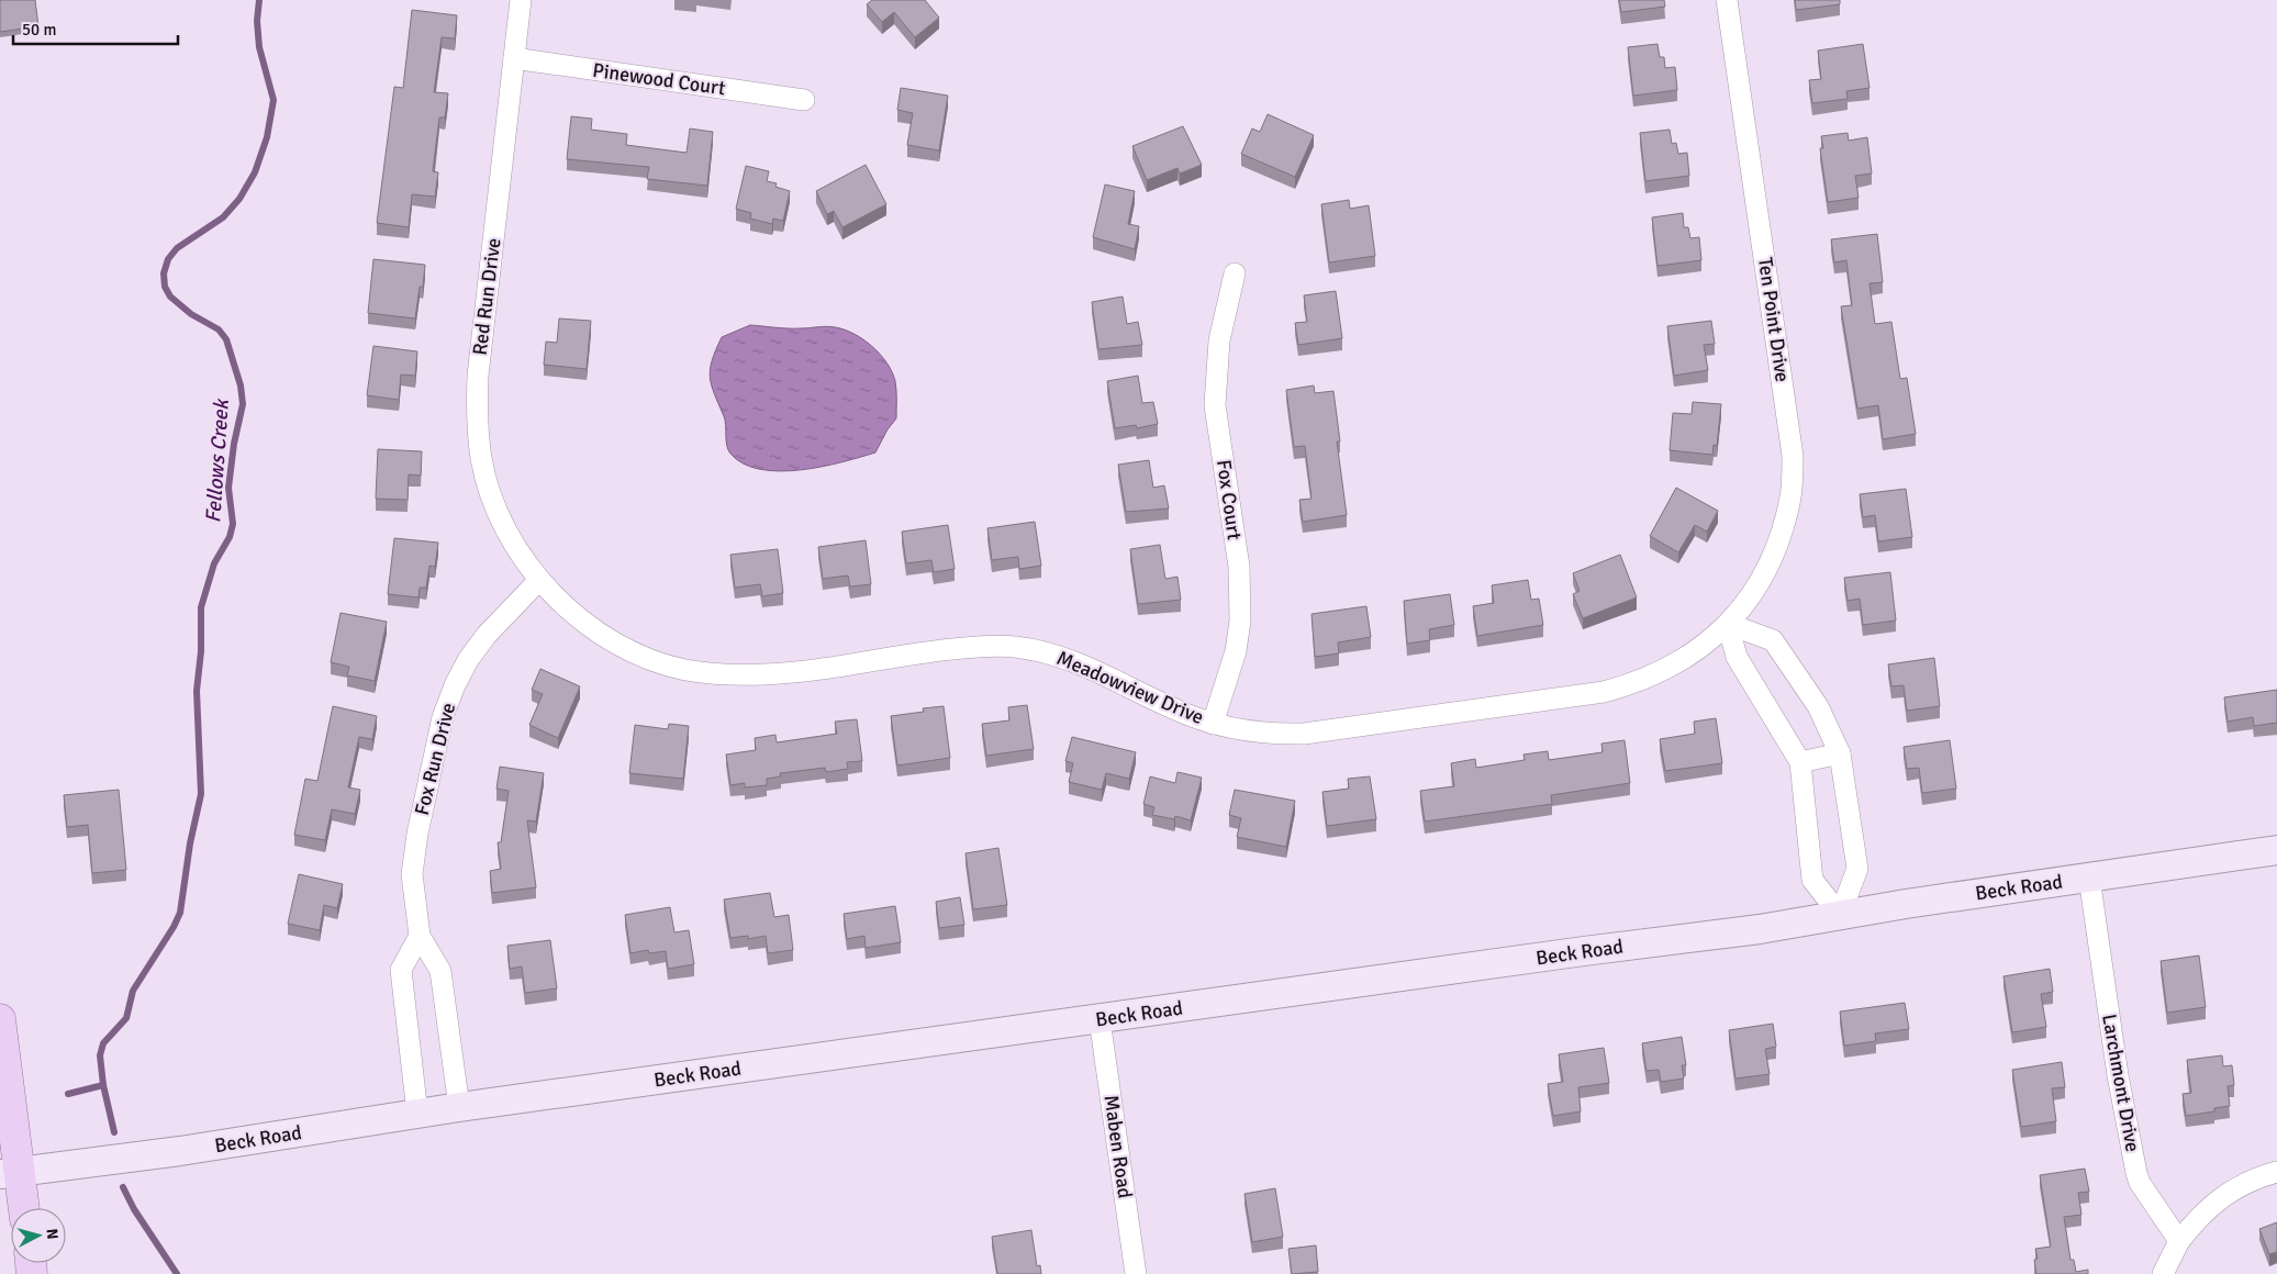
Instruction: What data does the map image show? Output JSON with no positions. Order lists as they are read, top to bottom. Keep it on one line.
{"streets":{"main road":["Beck Road"],"street":["Pinewood Court","Red Run Drive","Ten Point Drive","Fox Court","Meadowview Drive","Fox Run Drive","Larchmont Drive","Maben Road"]},"crossings":[["Pinewood Court","Red Run Drive"],["Red Run Drive","Meadowview Drive"],["Red Run Drive","Fox Run Drive"],["Ten Point Drive","Meadowview Drive"],["Fox Court","Meadowview Drive"],["Meadowview Drive","Fox Run Drive"],["Fox Run Drive","Beck Road"],["Beck Road","Larchmont Drive"],["Beck Road","Maben Road"]],"water":["Fellows Creek"],"scale_bar":"50 m","north":"right"}
